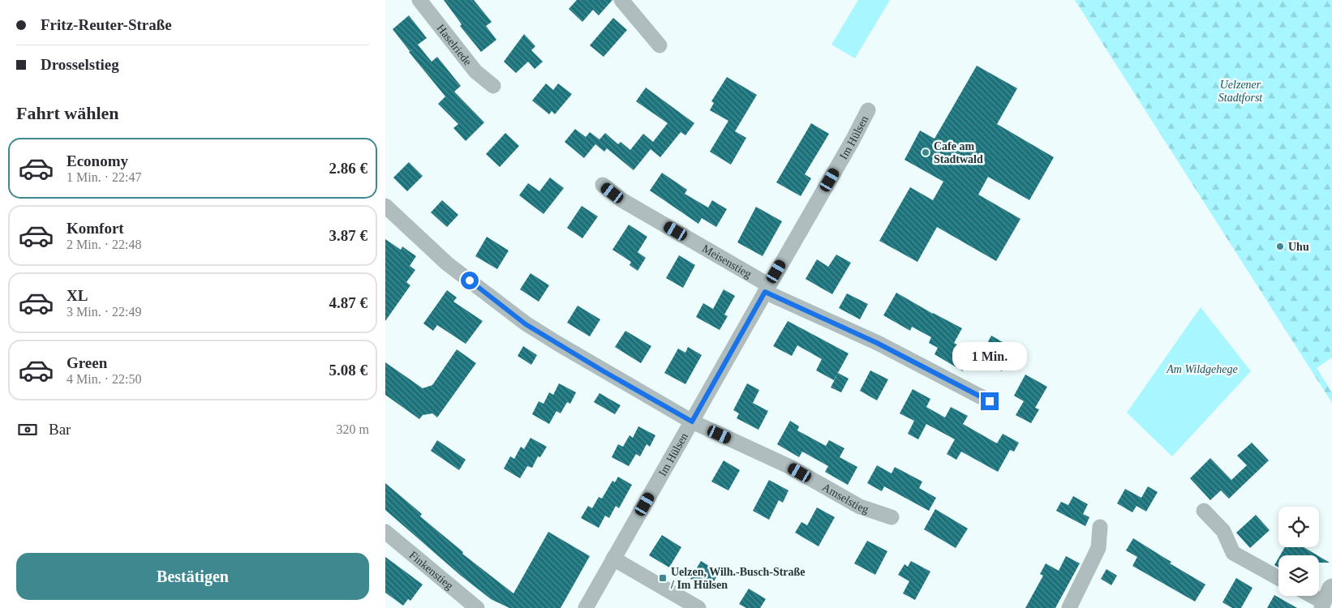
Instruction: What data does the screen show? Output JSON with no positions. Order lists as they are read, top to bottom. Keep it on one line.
{"streets":{"street":["Haselriede","Im Hülsen","Meisenstieg","Amselstieg","Finkenstieg"]},"crossings":[["Im Hülsen","Meisenstieg"],["Im Hülsen","Amselstieg"]],"parks":["Uelzener Stadtforst","Am Wildgehege"],"places":{"other":["Cafe am Stadtwald","Uhu"],"transit":["Uelzen, Wilh.-Busch-Straße / Im Hülsen"]},"page":{"banner":["Fritz-Reuter-Straße","Drosselstieg"],"heading":"Fahrt wählen","list":[{"name":"Economy","note":"1 Min. · 22:47","value":"2.86 €"},{"name":"Komfort","note":"2 Min. · 22:48","value":"3.87 €"},{"name":"XL","note":"3 Min. · 22:49","value":"4.87 €"},{"name":"Green","note":"4 Min. · 22:50","value":"5.08 €"}],"bubble":"1 Min.","pay":["Bar","320 m"],"buttons":"Bestätigen"}}
